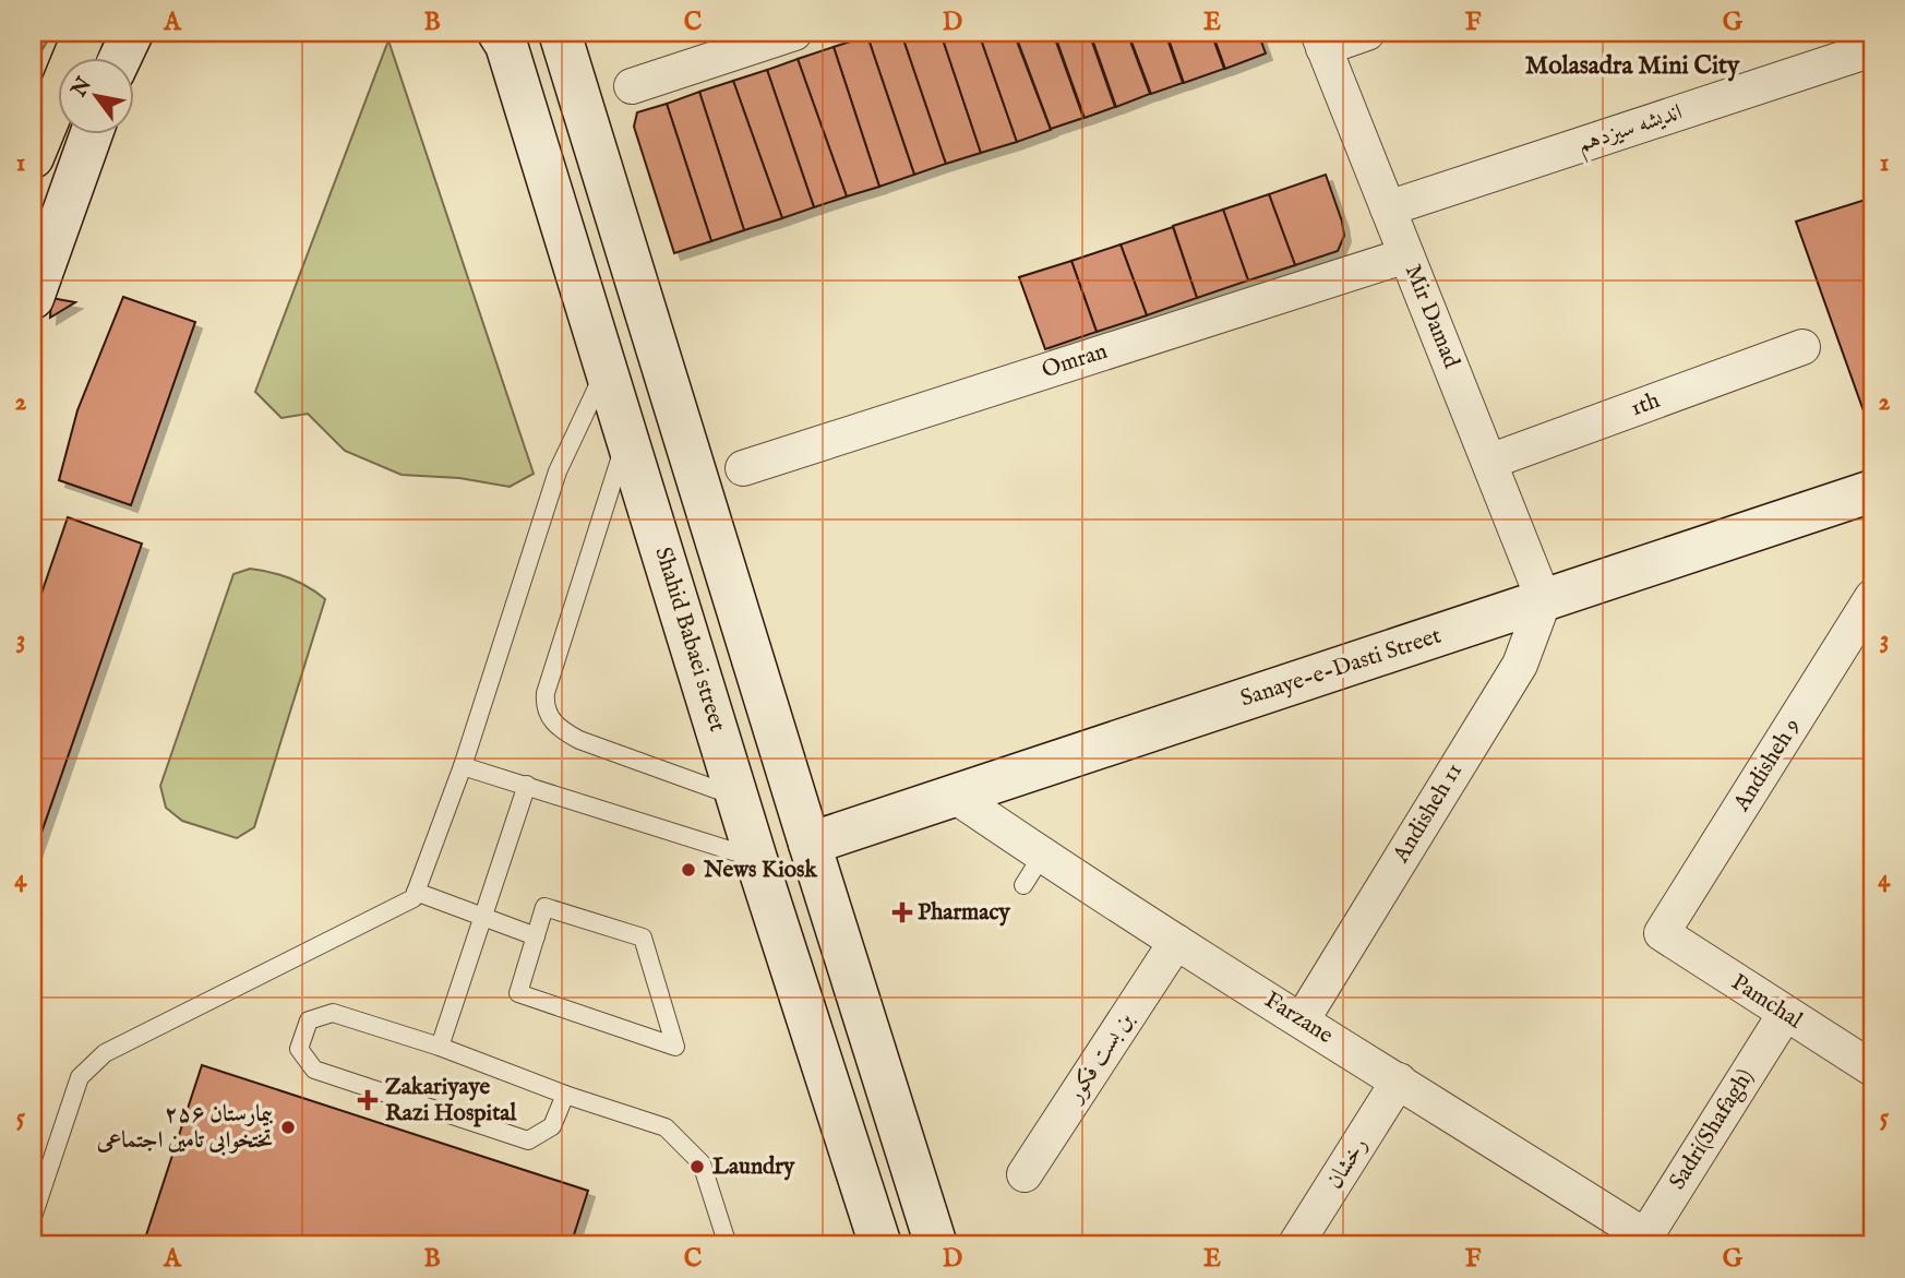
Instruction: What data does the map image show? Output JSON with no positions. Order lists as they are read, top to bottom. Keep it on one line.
{"streets":{"main road":["Shahid Babaei street","Sanaye-e-Dasti Street"],"street":["اندیشه سیزدهم","Mir Damad","Omran","1th","Andisheh 9","Andisheh 11","Pamchal","Farzane","بن بست فكور","Sadri(Shafagh)","رخشان"]},"crossings":[["اندیشه سیزدهم","Mir Damad"],["Mir Damad","Omran"],["Mir Damad","1th"],["Mir Damad","Sanaye-e-Dasti Street"],["Mir Damad","Andisheh 11"],["Sanaye-e-Dasti Street","Andisheh 11"],["Sanaye-e-Dasti Street","Farzane"],["Andisheh 9","Pamchal"],["Andisheh 11","Farzane"],["Pamchal","Sadri(Shafagh)"],["Farzane","بن بست فكور"],["Farzane","Sadri(Shafagh)"],["Farzane","رخشان"]],"districts":["Molasadra Mini City"],"places":{"other":["News Kiosk","بیمارستان ۲۵۶ تختخوابی تامین اجتماعی","Laundry"],"health":["Pharmacy","Zakariyaye Razi Hospital"]},"north":"top left","grid":{"columns":["A","B","C","D","E","F","G"],"rows":["1","2","3","4","5"]}}
